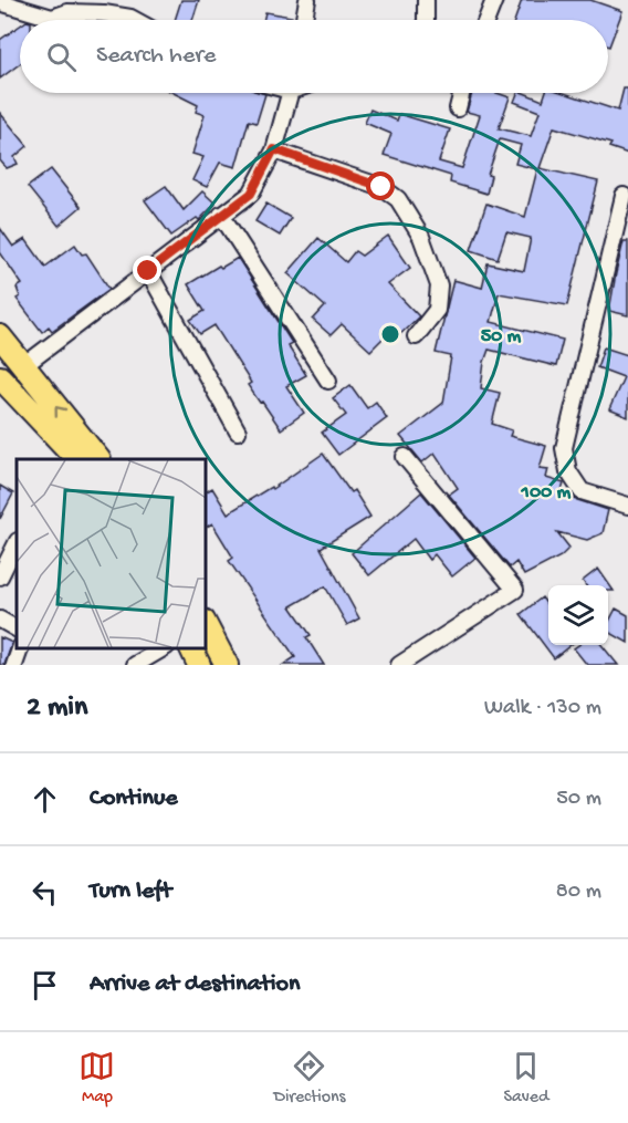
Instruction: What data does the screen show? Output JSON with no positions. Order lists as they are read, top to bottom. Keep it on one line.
{"page":{"search":"Search here","heading":["2 min","Walk · 130 m"],"list":[["Continue","50 m"],["Turn left","80 m"],"Arrive at destination"],"nav":["Map","Directions","Saved"]},"rings":["50 m","100 m"]}
